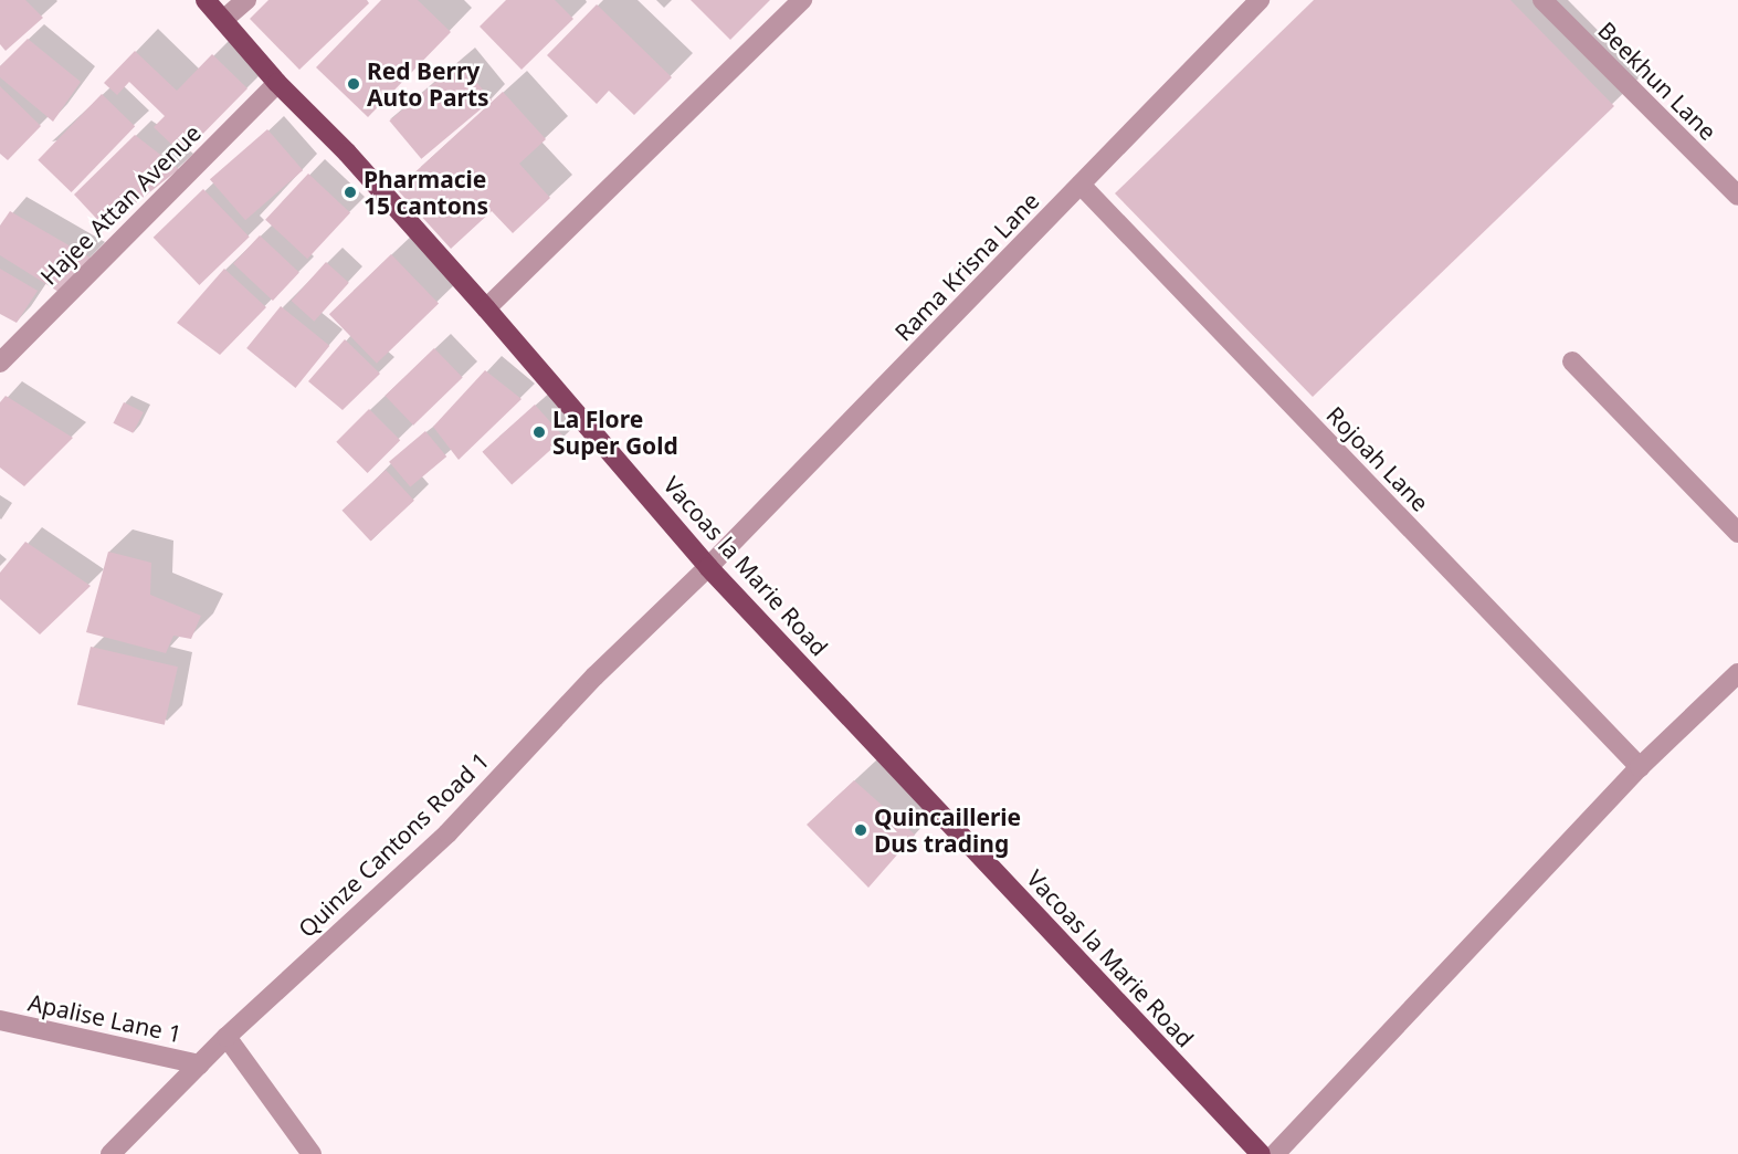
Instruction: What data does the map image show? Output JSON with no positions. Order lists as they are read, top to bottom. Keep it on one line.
{"streets":{"main road":["Vacoas la Marie Road"],"street":["Beekhun Lane","Hajee Attan Avenue","Rama Krisna Lane","Rojoah Lane","Quinze Cantons Road 1","Apalise Lane 1"]},"crossings":[["Hajee Attan Avenue","Vacoas la Marie Road"],["Rama Krisna Lane","Rojoah Lane"],["Rama Krisna Lane","Vacoas la Marie Road"],["Rama Krisna Lane","Quinze Cantons Road 1"],["Vacoas la Marie Road","Quinze Cantons Road 1"],["Quinze Cantons Road 1","Apalise Lane 1"]],"places":["Red Berry Auto Parts","Pharmacie 15 cantons","La Flore Super Gold","Quincaillerie Dus trading"]}
